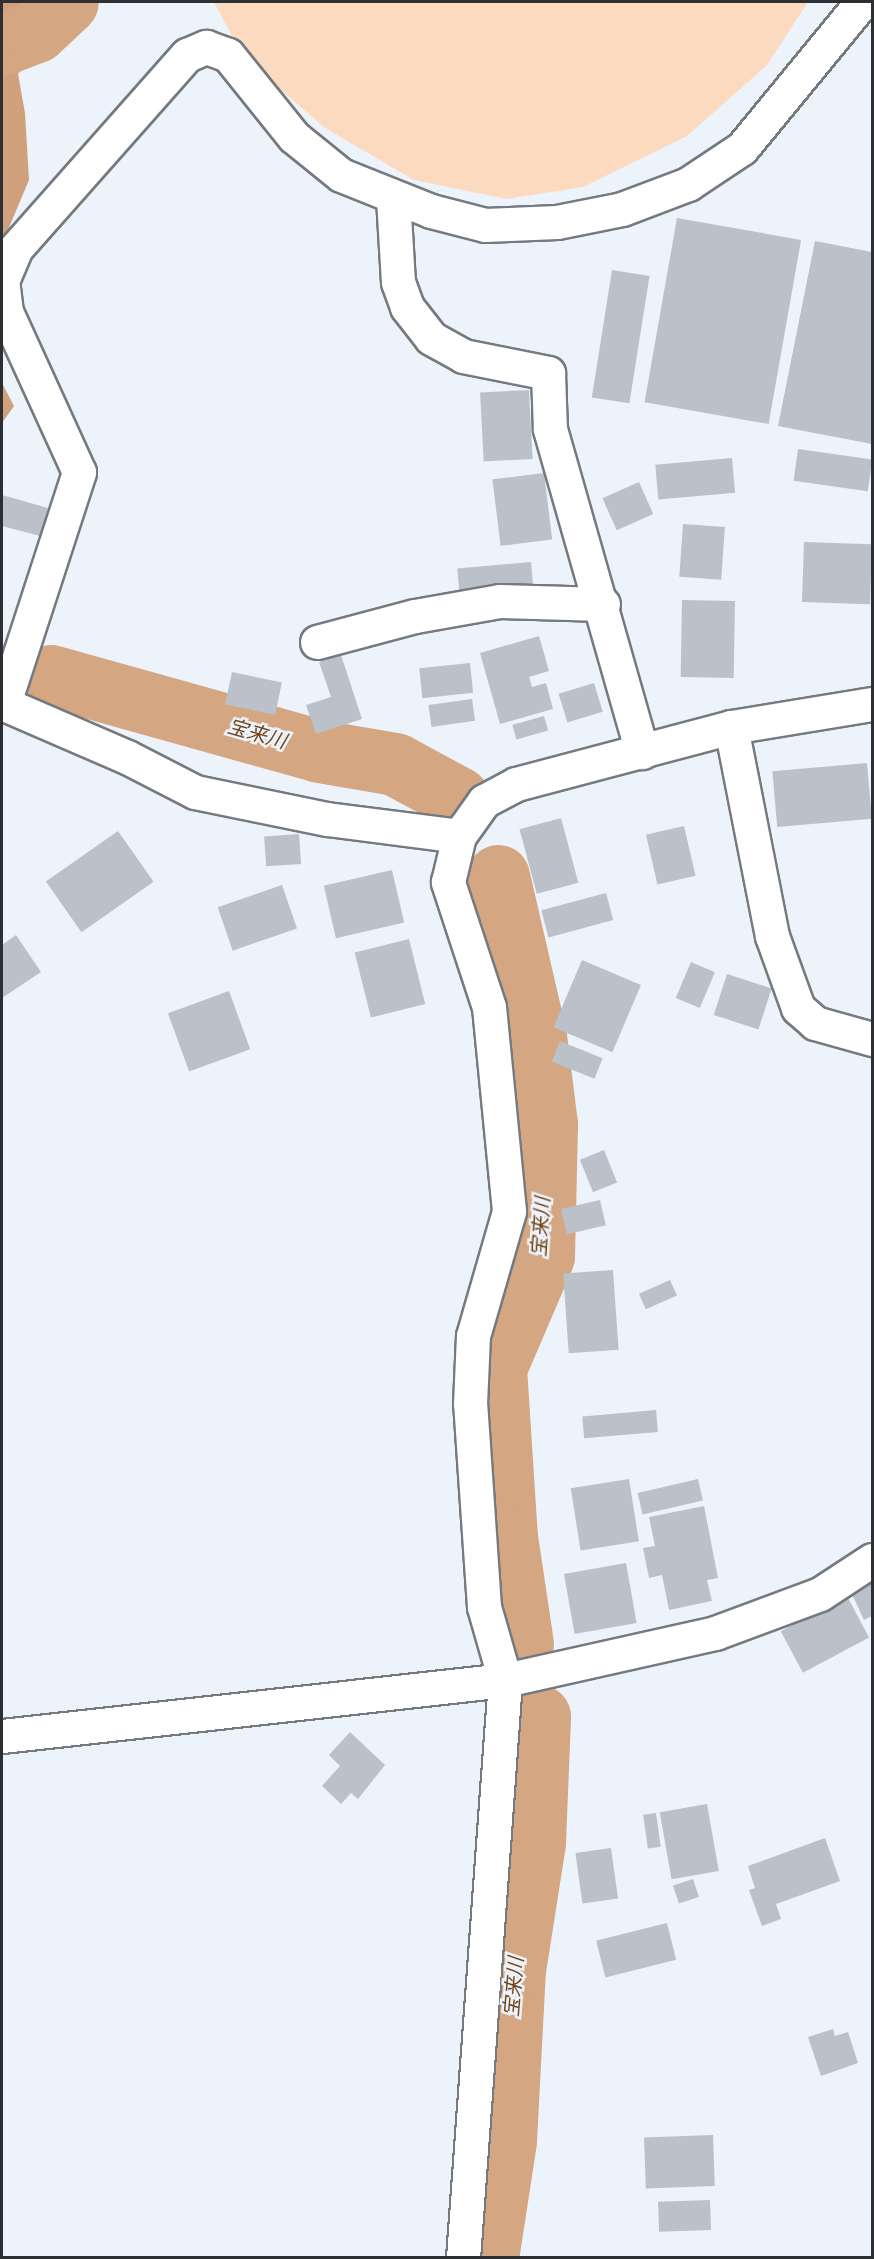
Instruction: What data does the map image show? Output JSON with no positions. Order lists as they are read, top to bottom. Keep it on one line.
{"water":["宝来川"]}
